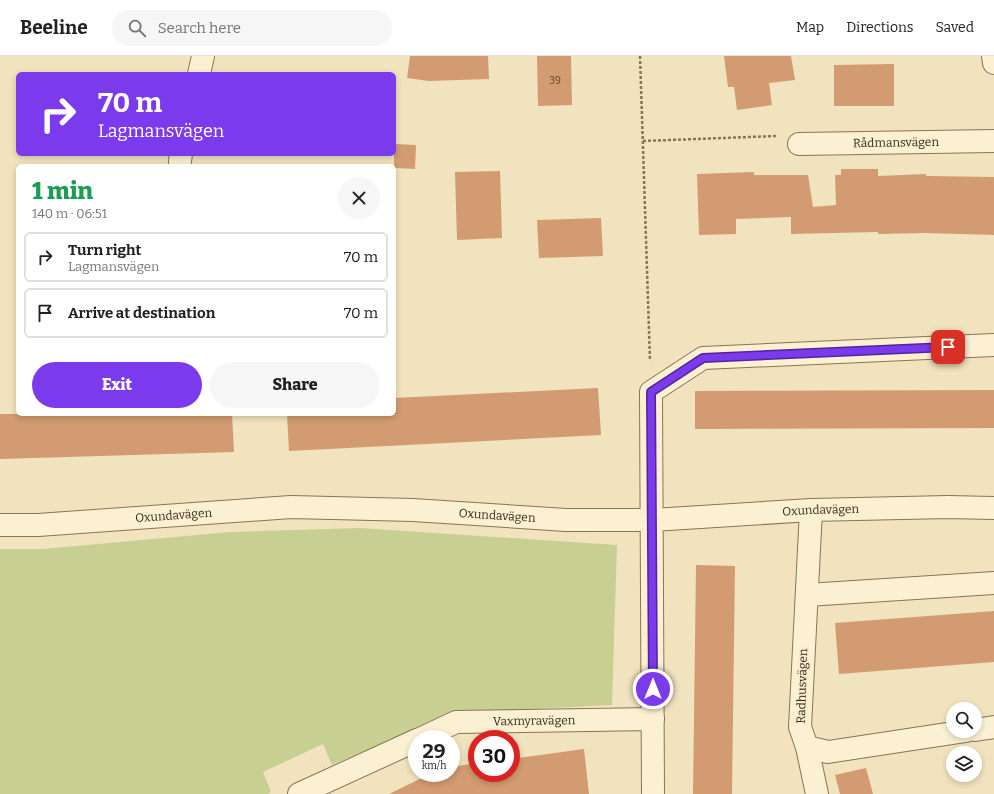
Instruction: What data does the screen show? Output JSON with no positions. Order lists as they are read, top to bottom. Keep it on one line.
{"streets":{"street":["Rådmansvägen","Oxundavägen","Radhusvägen","Vaxmyravägen"]},"crossings":[["Oxundavägen","Radhusvägen"]],"house_numbers":["39"],"page":{"header":"Beeline","search":"Search here","nav":["Map","Directions","Saved"],"turn":["70 m","Lagmansvägen"],"heading":["1 min","140 m · 06:51"],"list":[{"name":"Turn right","note":"Lagmansvägen","value":"70 m"},{"name":"Arrive at destination","value":"70 m"}],"buttons":["Exit","Share"],"speed":"29 km/h","limit":"30"}}
